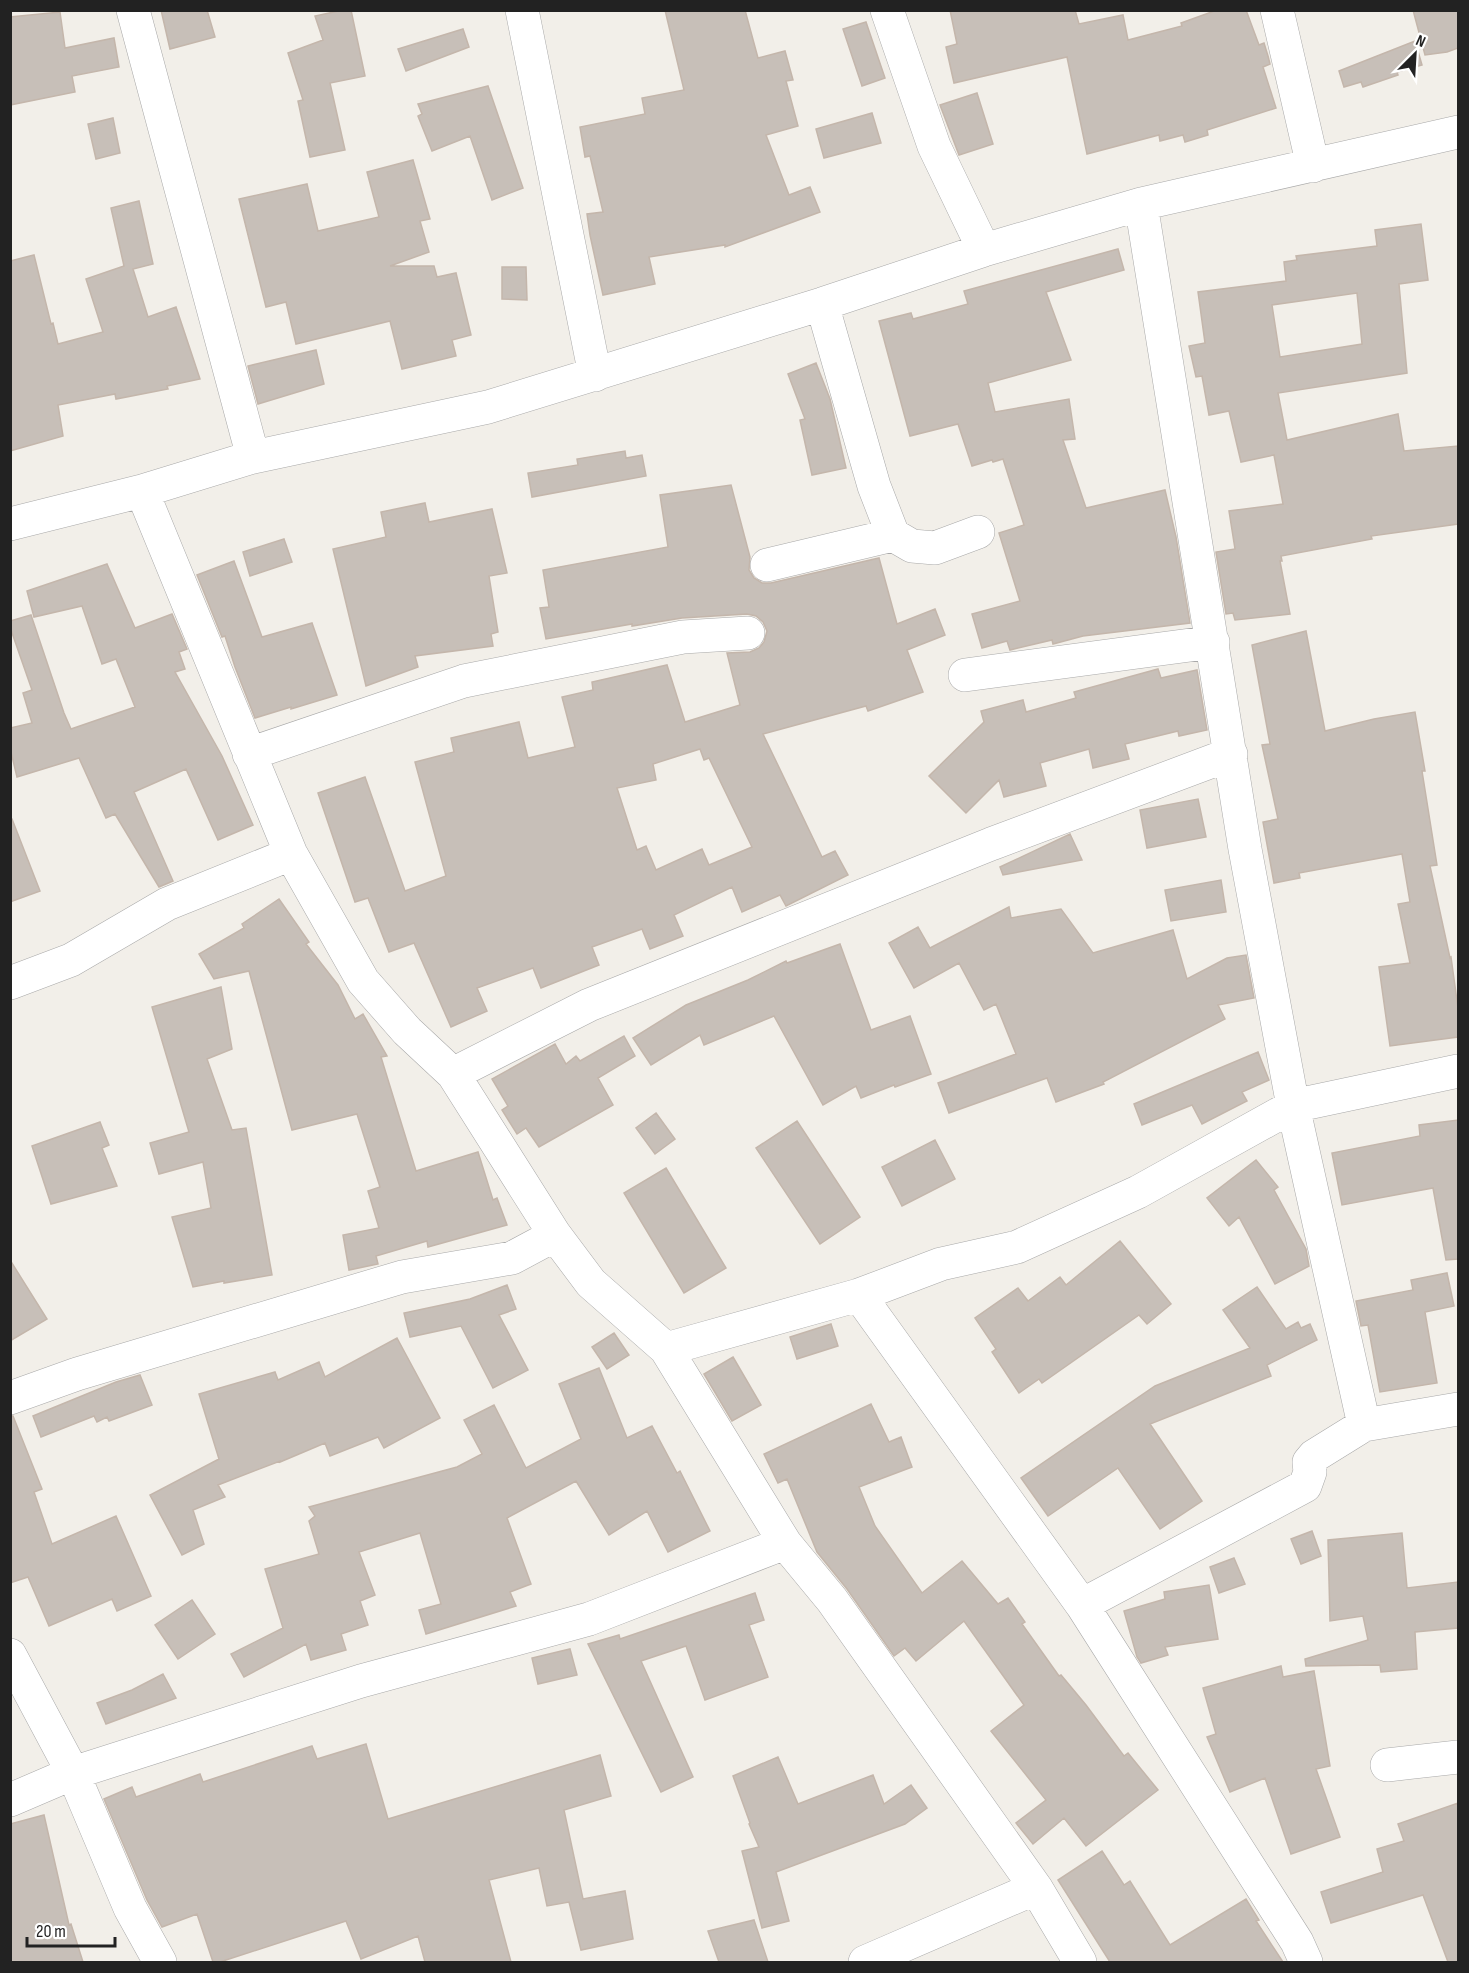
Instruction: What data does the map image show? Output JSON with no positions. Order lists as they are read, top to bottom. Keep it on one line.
{"scale_bar":"20 m","north":"top right"}
